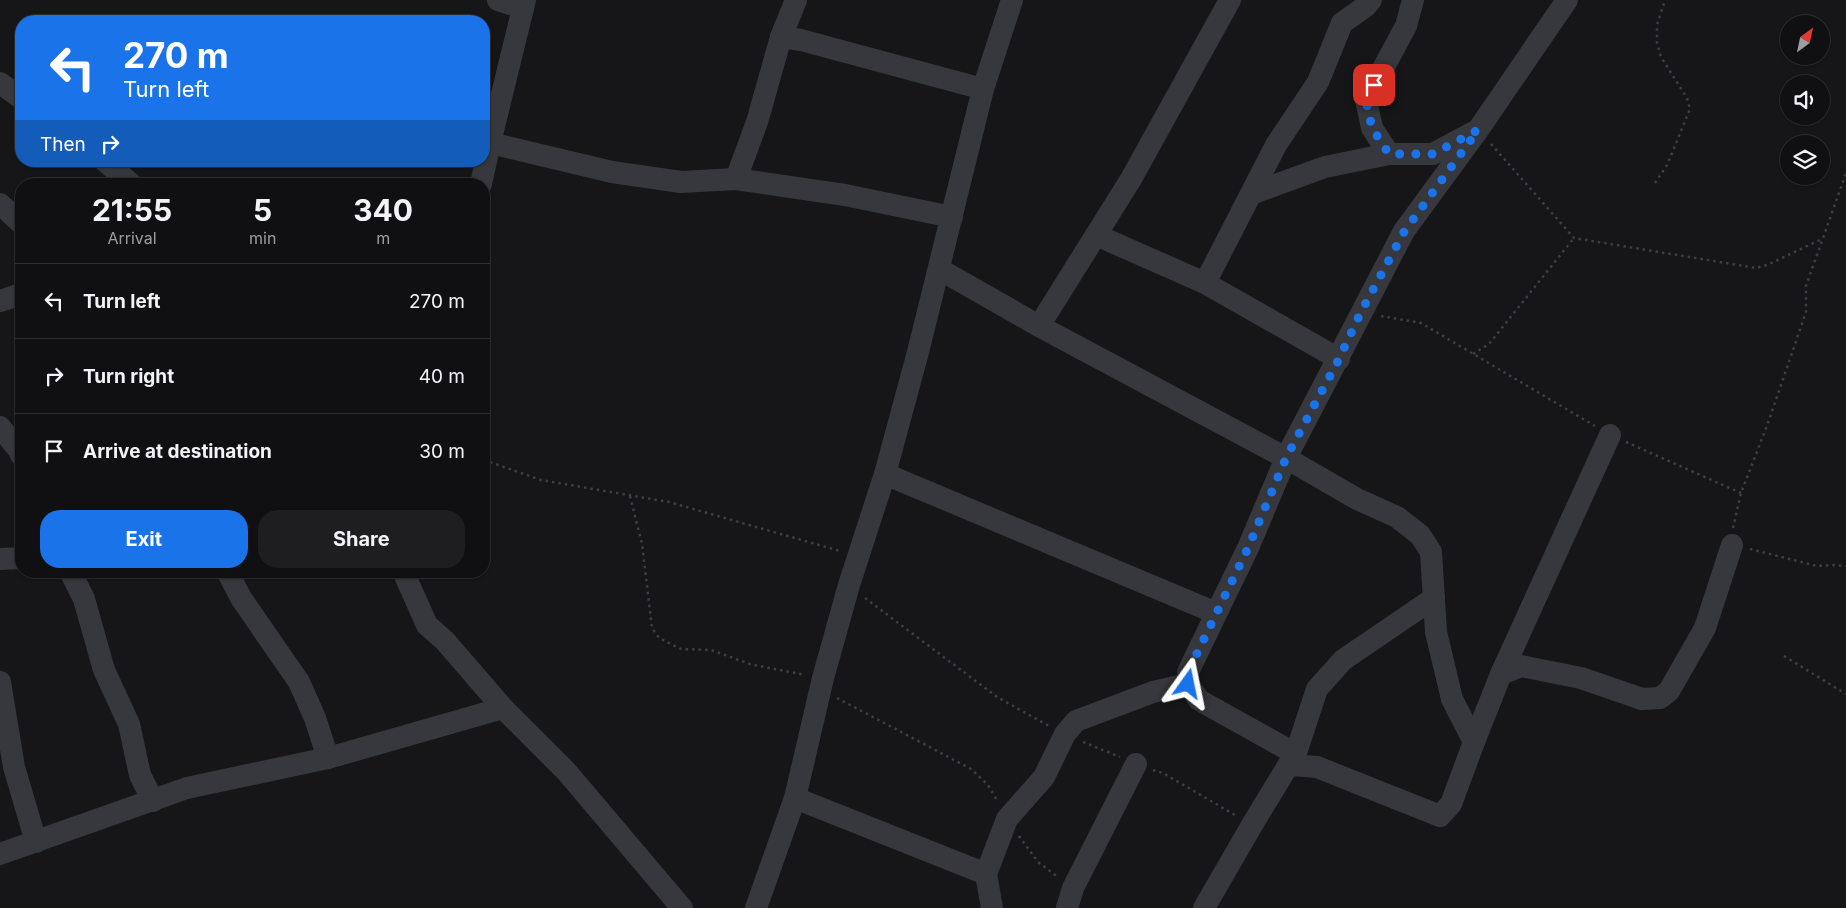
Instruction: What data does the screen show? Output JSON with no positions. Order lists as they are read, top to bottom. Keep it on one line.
{"north":"top right","page":{"turn":["270 m","Turn left"],"then":"Then","eta":["21:55","Arrival","5","min","340","m"],"list":[{"name":"Turn left","value":"270 m"},{"name":"Turn right","value":"40 m"},{"name":"Arrive at destination","value":"30 m"}],"buttons":["Exit","Share"]}}
